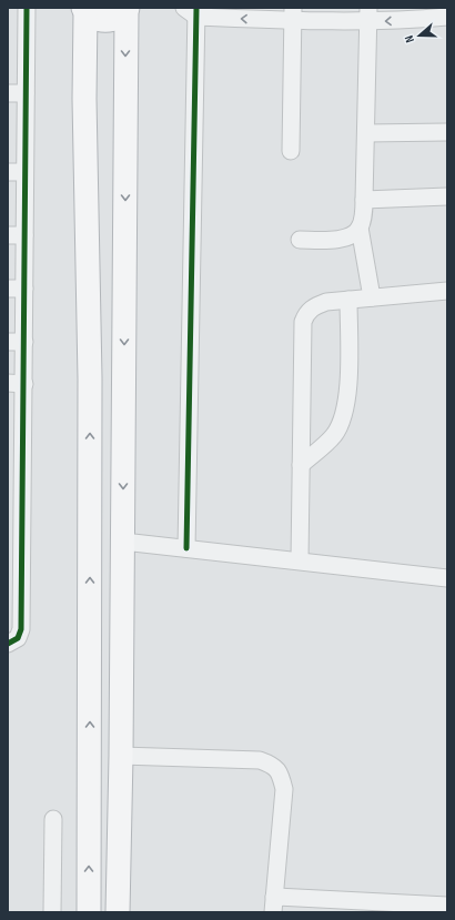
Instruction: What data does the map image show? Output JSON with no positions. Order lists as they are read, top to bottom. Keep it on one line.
{"north":"left"}
